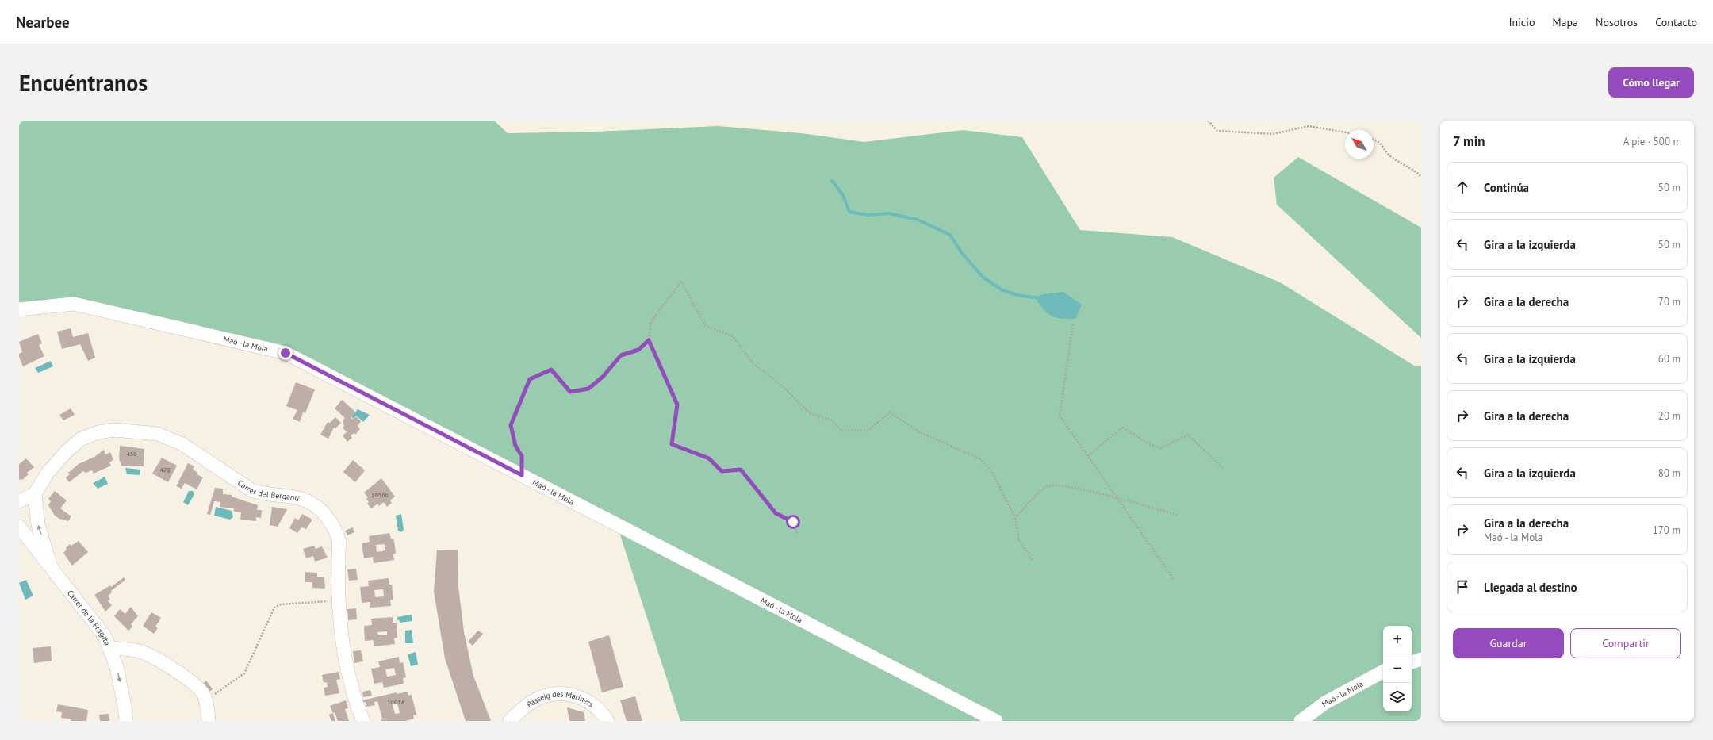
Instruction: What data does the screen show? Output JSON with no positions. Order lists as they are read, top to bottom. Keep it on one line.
{"streets":{"street":["Maó - la Mola","Carrer del Bergantí","Carrer de la Fragata","Passeig des Mariners"]},"house_numbers":["430","429","1056b","1061A"],"north":"top left","page":{"header":"Nearbee","nav":["Inicio","Mapa","Nosotros","Contacto"],"buttons":["Cómo llegar",["Guardar","Compartir"]],"title":"Encuéntranos","heading":["7 min","A pie · 500 m"],"list":[["Continúa","50 m"],["Gira a la izquierda","50 m"],["Gira a la derecha","70 m"],["Gira a la izquierda","60 m"],["Gira a la derecha","20 m"],["Gira a la izquierda","80 m"],["Gira a la derecha","Maó - la Mola","170 m"],"Llegada al destino"],"map_buttons":["+","−"]}}
